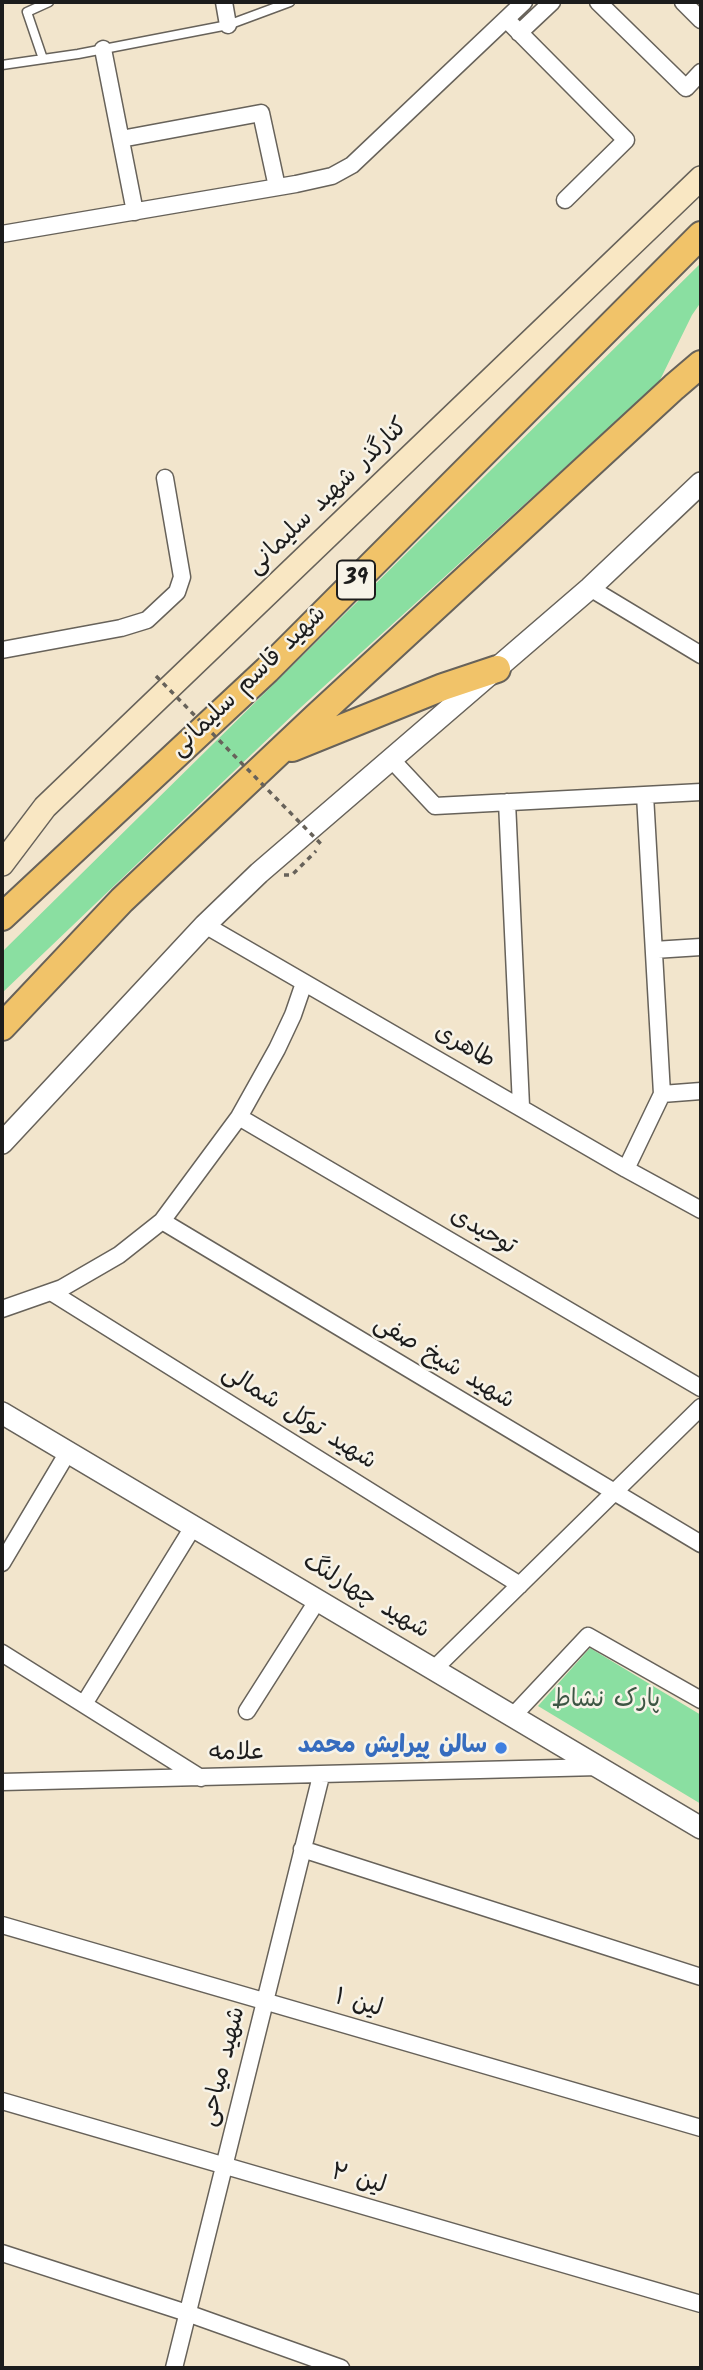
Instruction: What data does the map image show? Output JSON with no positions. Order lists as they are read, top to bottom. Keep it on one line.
{"streets":{"highway":["39","شهید قاسم سلیمانی"],"main road":["کنارگذر شهید سلیمانی"],"street":["طاهری","توحیدی","شهید شیخ صفی","شهید توکل شمالی","شهید چهارلنگ","علامه","لین ۱","شهید میاحی","لین ۲"]},"crossings":[["شهید چهارلنگ","علامه"],["علامه","شهید میاحی"],["لین ۱","شهید میاحی"],["شهید میاحی","لین ۲"]],"parks":["پارک نشاط"],"places":["سالن پیرایش محمد"]}
